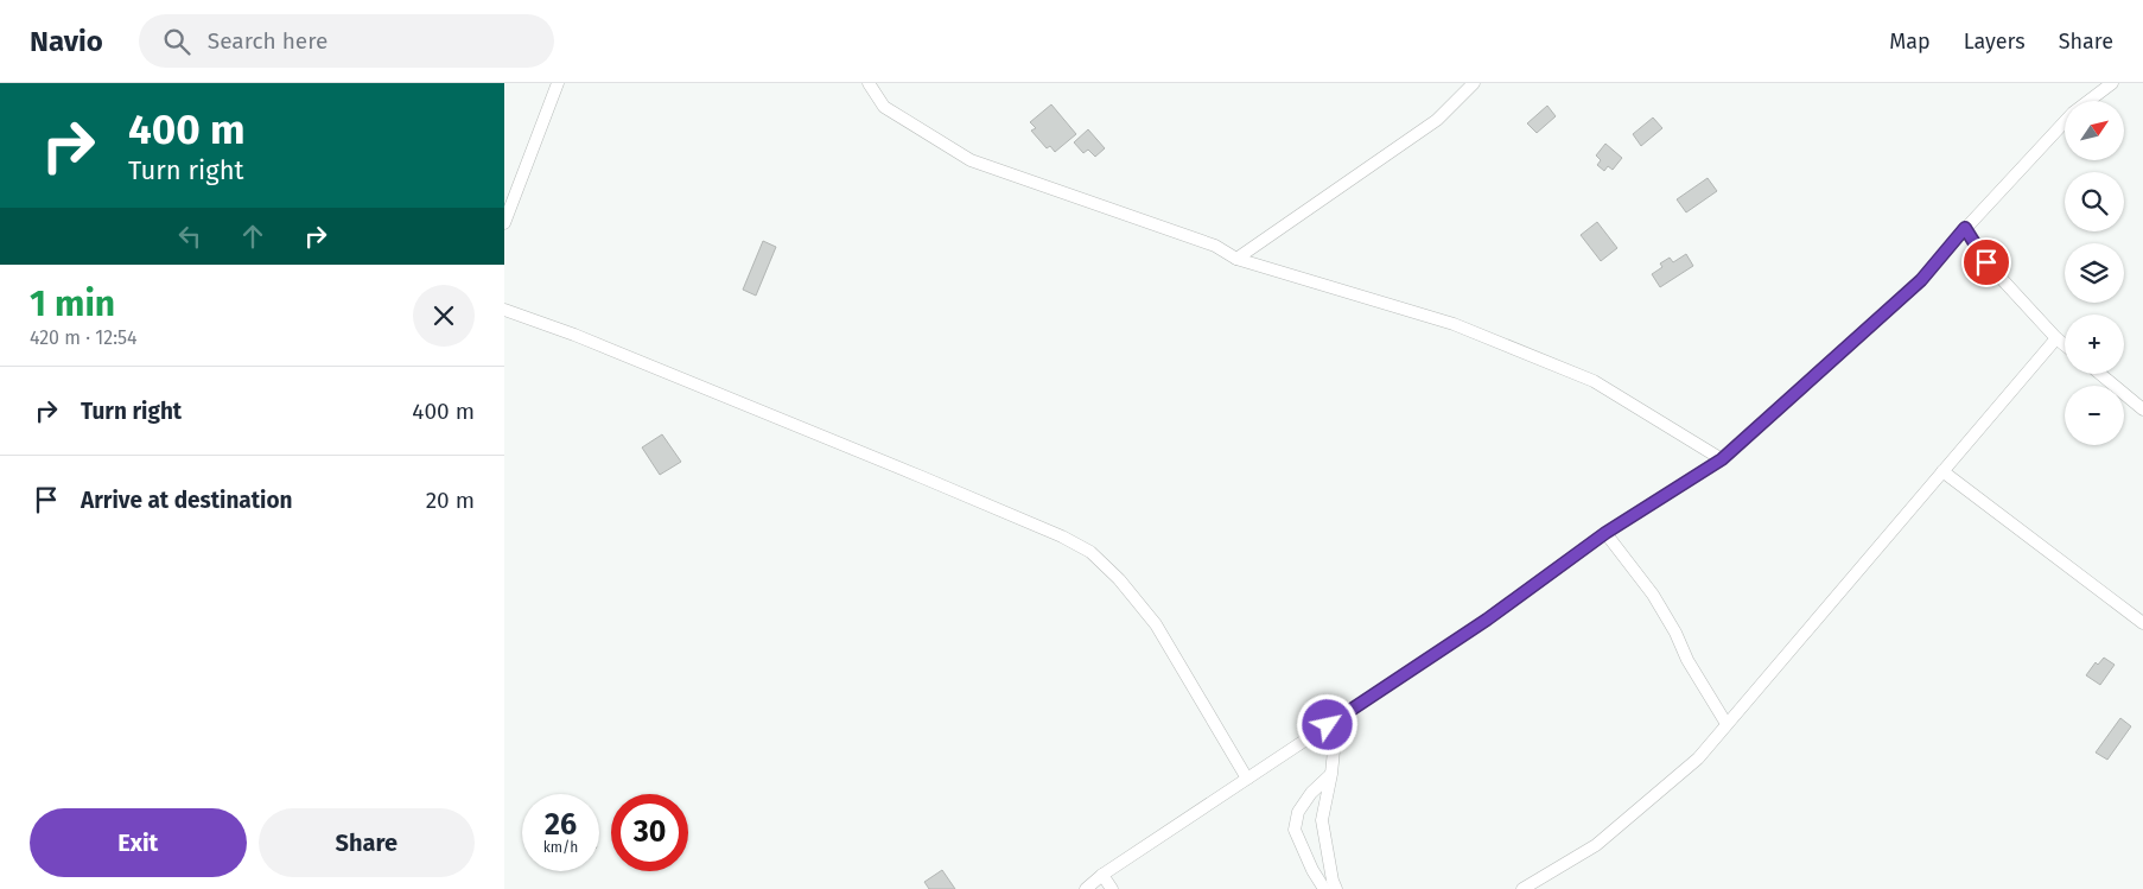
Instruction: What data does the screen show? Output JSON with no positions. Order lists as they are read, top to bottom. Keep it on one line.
{"north":"top right","page":{"header":"Navio","search":"Search here","nav":["Map","Layers","Share"],"turn":["400 m","Turn right"],"map_buttons":["+","−"],"heading":["1 min","420 m · 12:54"],"list":[{"name":"Turn right","value":"400 m"},{"name":"Arrive at destination","value":"20 m"}],"speed":"26 km/h","limit":"30","buttons":["Exit","Share"]}}
